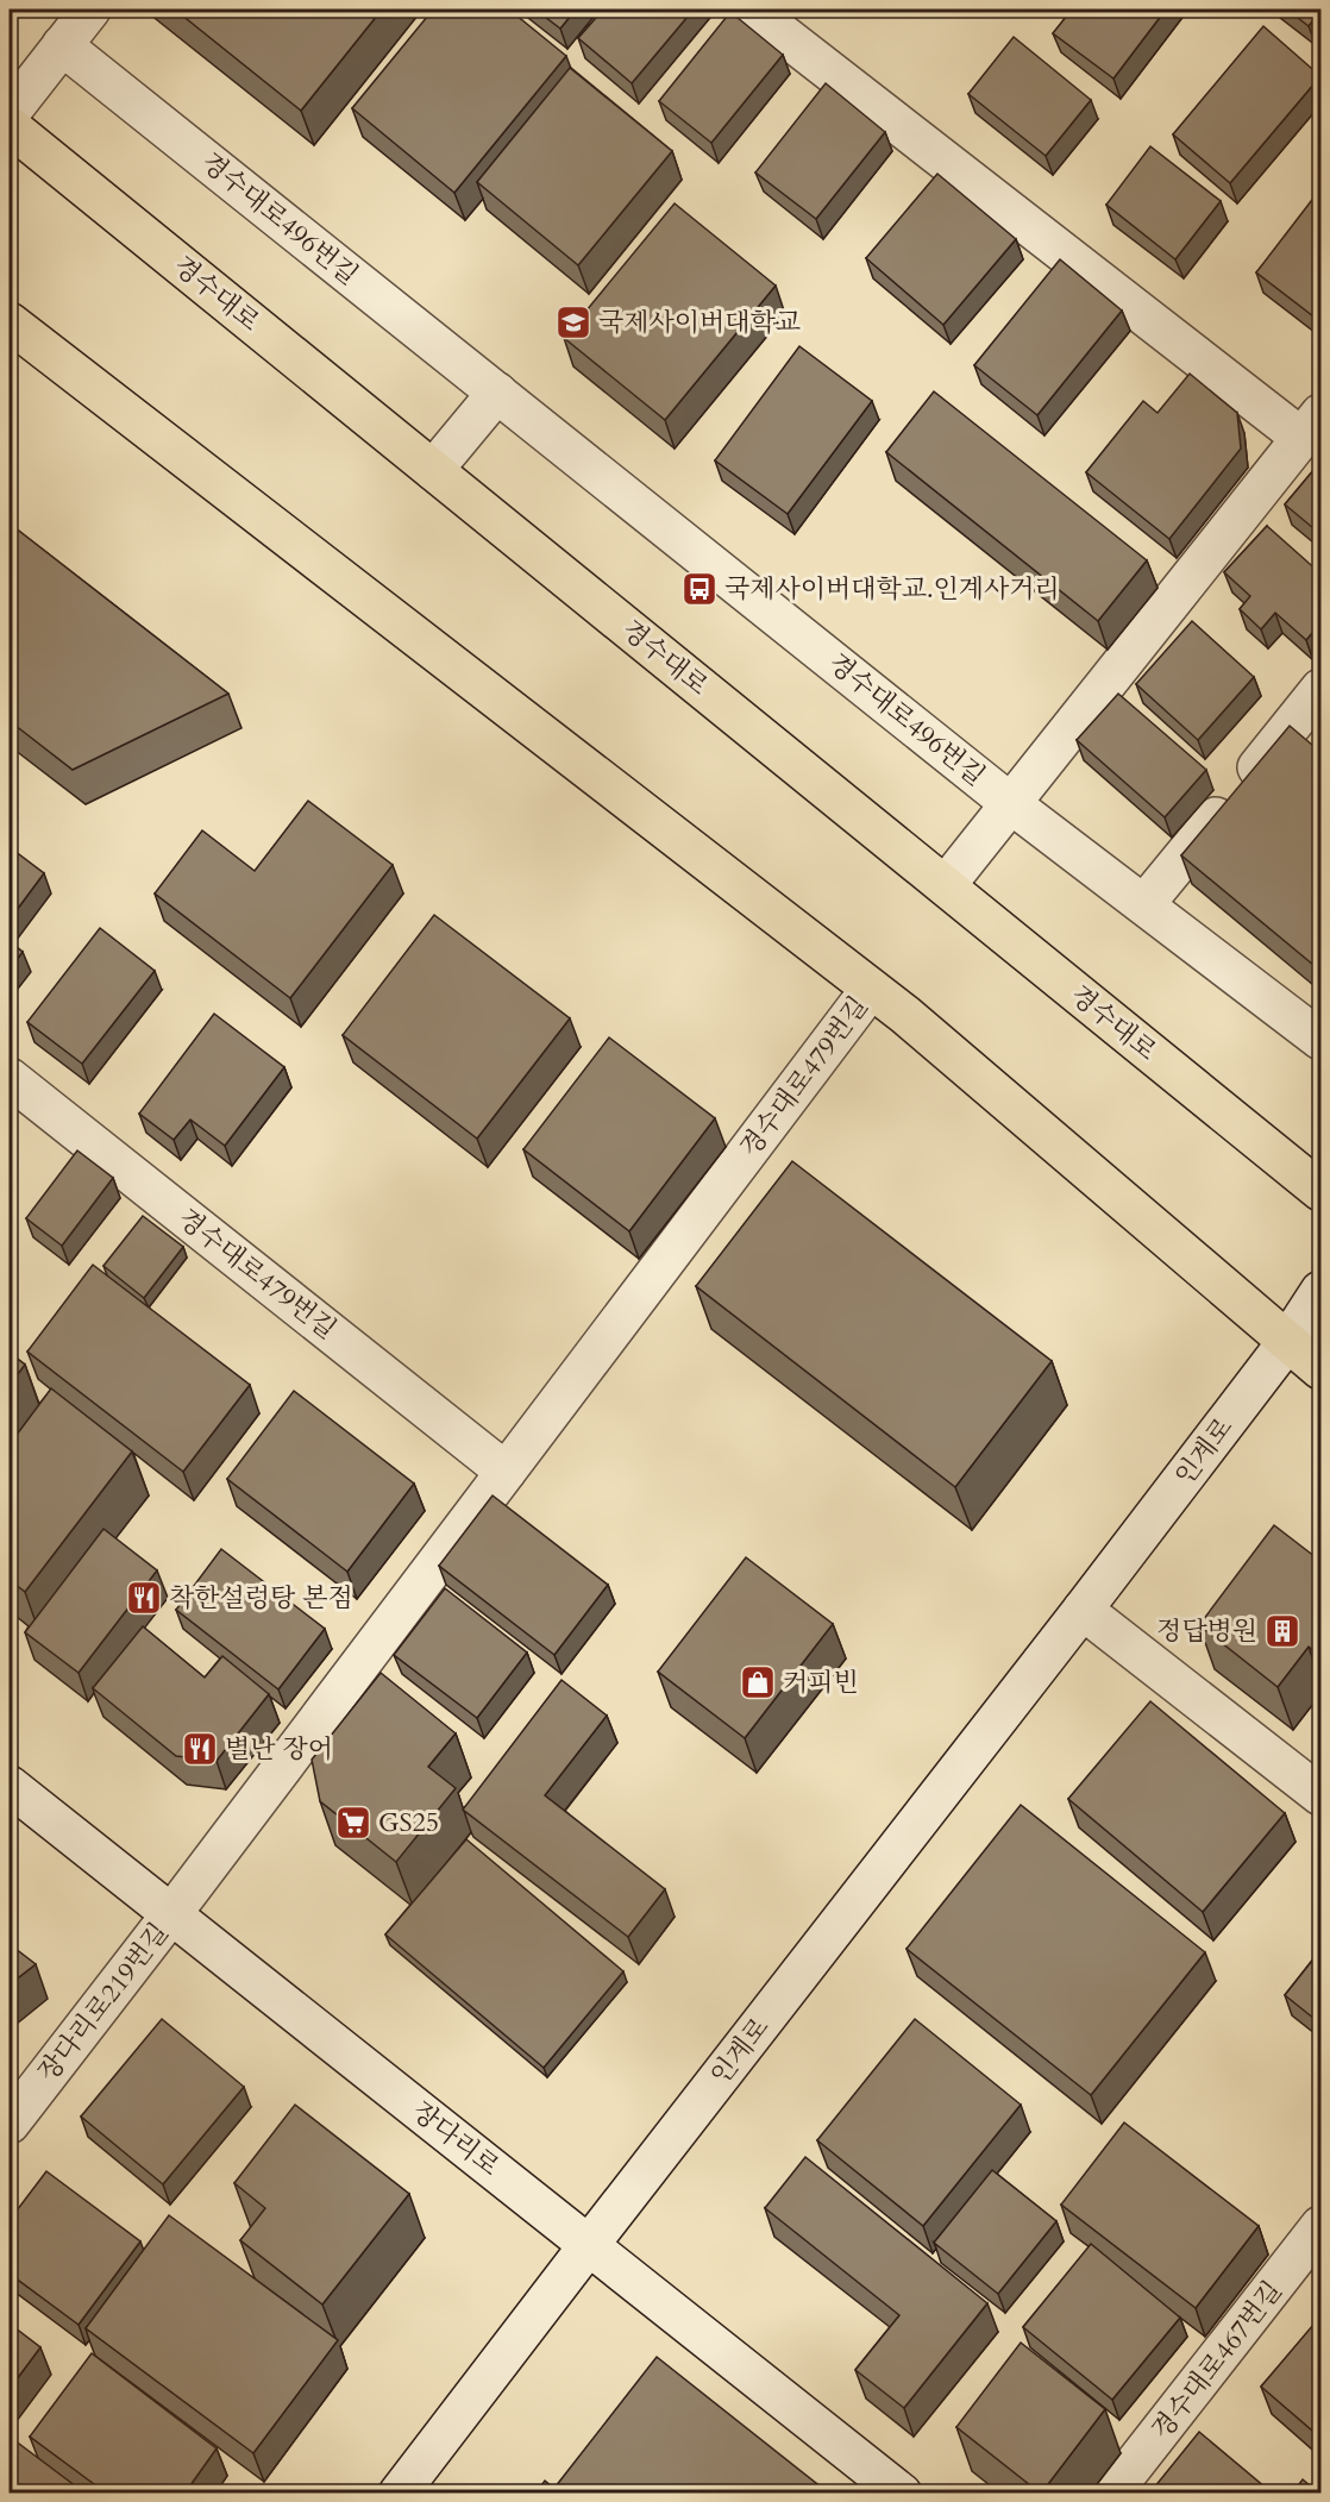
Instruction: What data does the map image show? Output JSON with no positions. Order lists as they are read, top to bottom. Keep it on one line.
{"streets":{"main road":["경수대로"],"street":["경수대로496번길","경수대로479번길","인계로","장다리로219번길","장다리로","경수대로467번길"]},"crossings":[["경수대로479번길","장다리로219번길"],["경수대로479번길","장다리로"],["인계로","장다리로"],["장다리로219번길","장다리로"]],"places":{"school or university":["국제사이버대학교"],"bus stop":["국제사이버대학교.인계사거리"],"restaurant":["착한설렁탕 본점","별난 장어"],"building":["정답병원"],"shop":["커피빈"],"supermarket":["GS25"]}}
